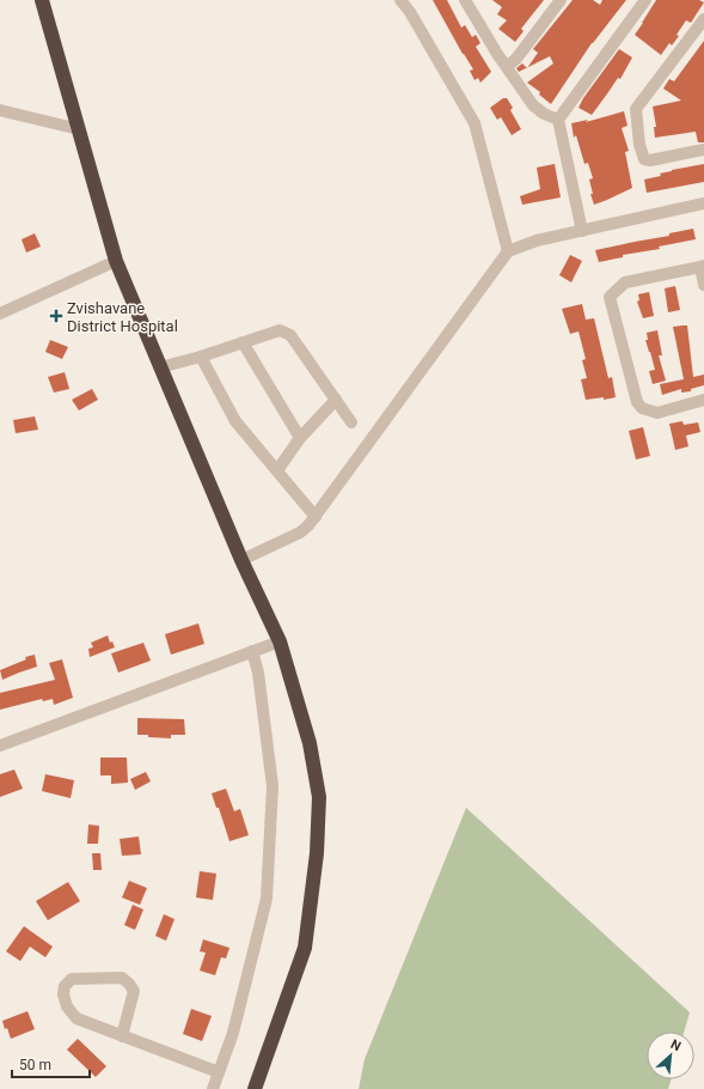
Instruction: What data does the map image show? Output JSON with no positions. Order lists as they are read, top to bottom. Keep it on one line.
{"places":{"health":["Zvishavane District Hospital"]},"scale_bar":"50 m","north":"top right"}
